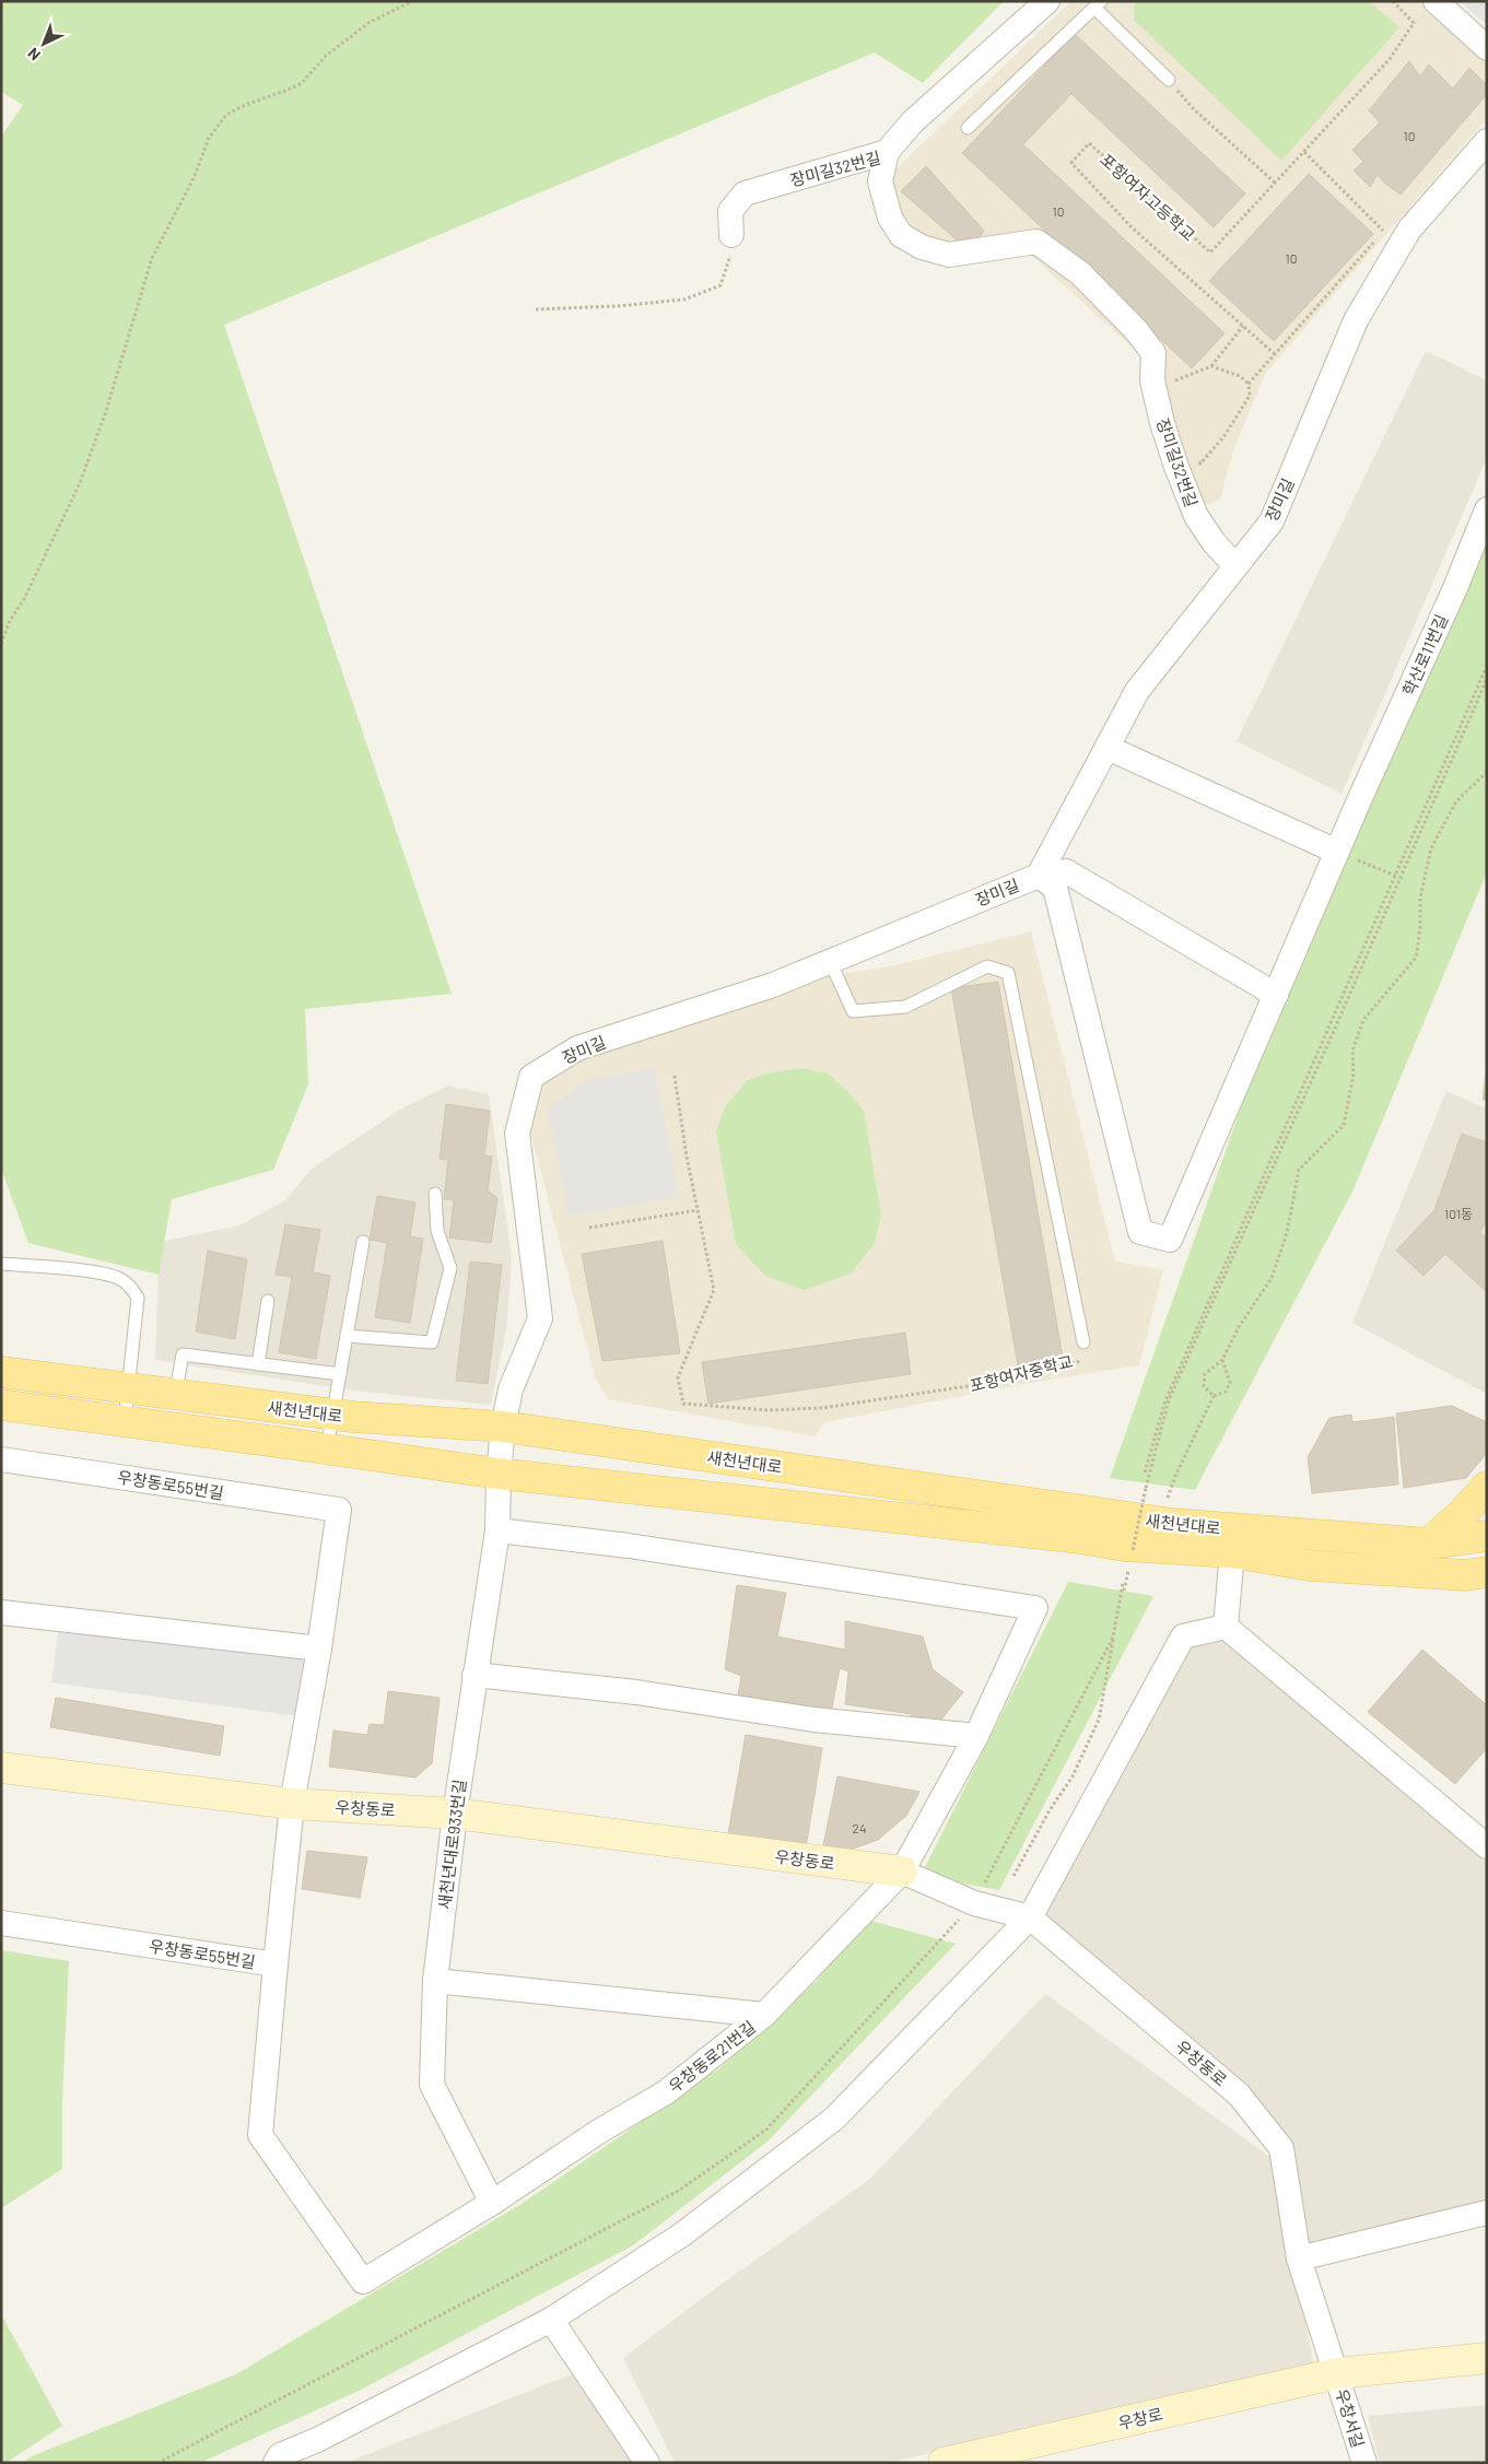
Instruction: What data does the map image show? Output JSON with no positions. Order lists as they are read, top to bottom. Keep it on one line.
{"streets":{"main road":["새천년대로","우창동로","우창로"],"street":["장미길32번길","장미길","학산로11번길","우창동로55번길","새천년대로933번길","우창동로21번길","우창서길"],"lane":["포항여자중학교"],"path":["포항여자고등학교"]},"crossings":[["장미길32번길","장미길"],["장미길","학산로11번길"],["장미길","포항여자중학교"],["장미길","새천년대로"],["장미길","새천년대로933번길"],["새천년대로","새천년대로933번길"],["우창동로55번길","우창동로"],["우창동로55번길","우창동로21번길"],["우창동로","새천년대로933번길"],["우창동로","우창동로21번길"],["우창동로","우창로"],["우창동로","우창서길"],["새천년대로933번길","우창동로21번길"],["우창로","우창서길"]],"house_numbers":["10","10","10","101동","24"],"north":"bottom left"}
